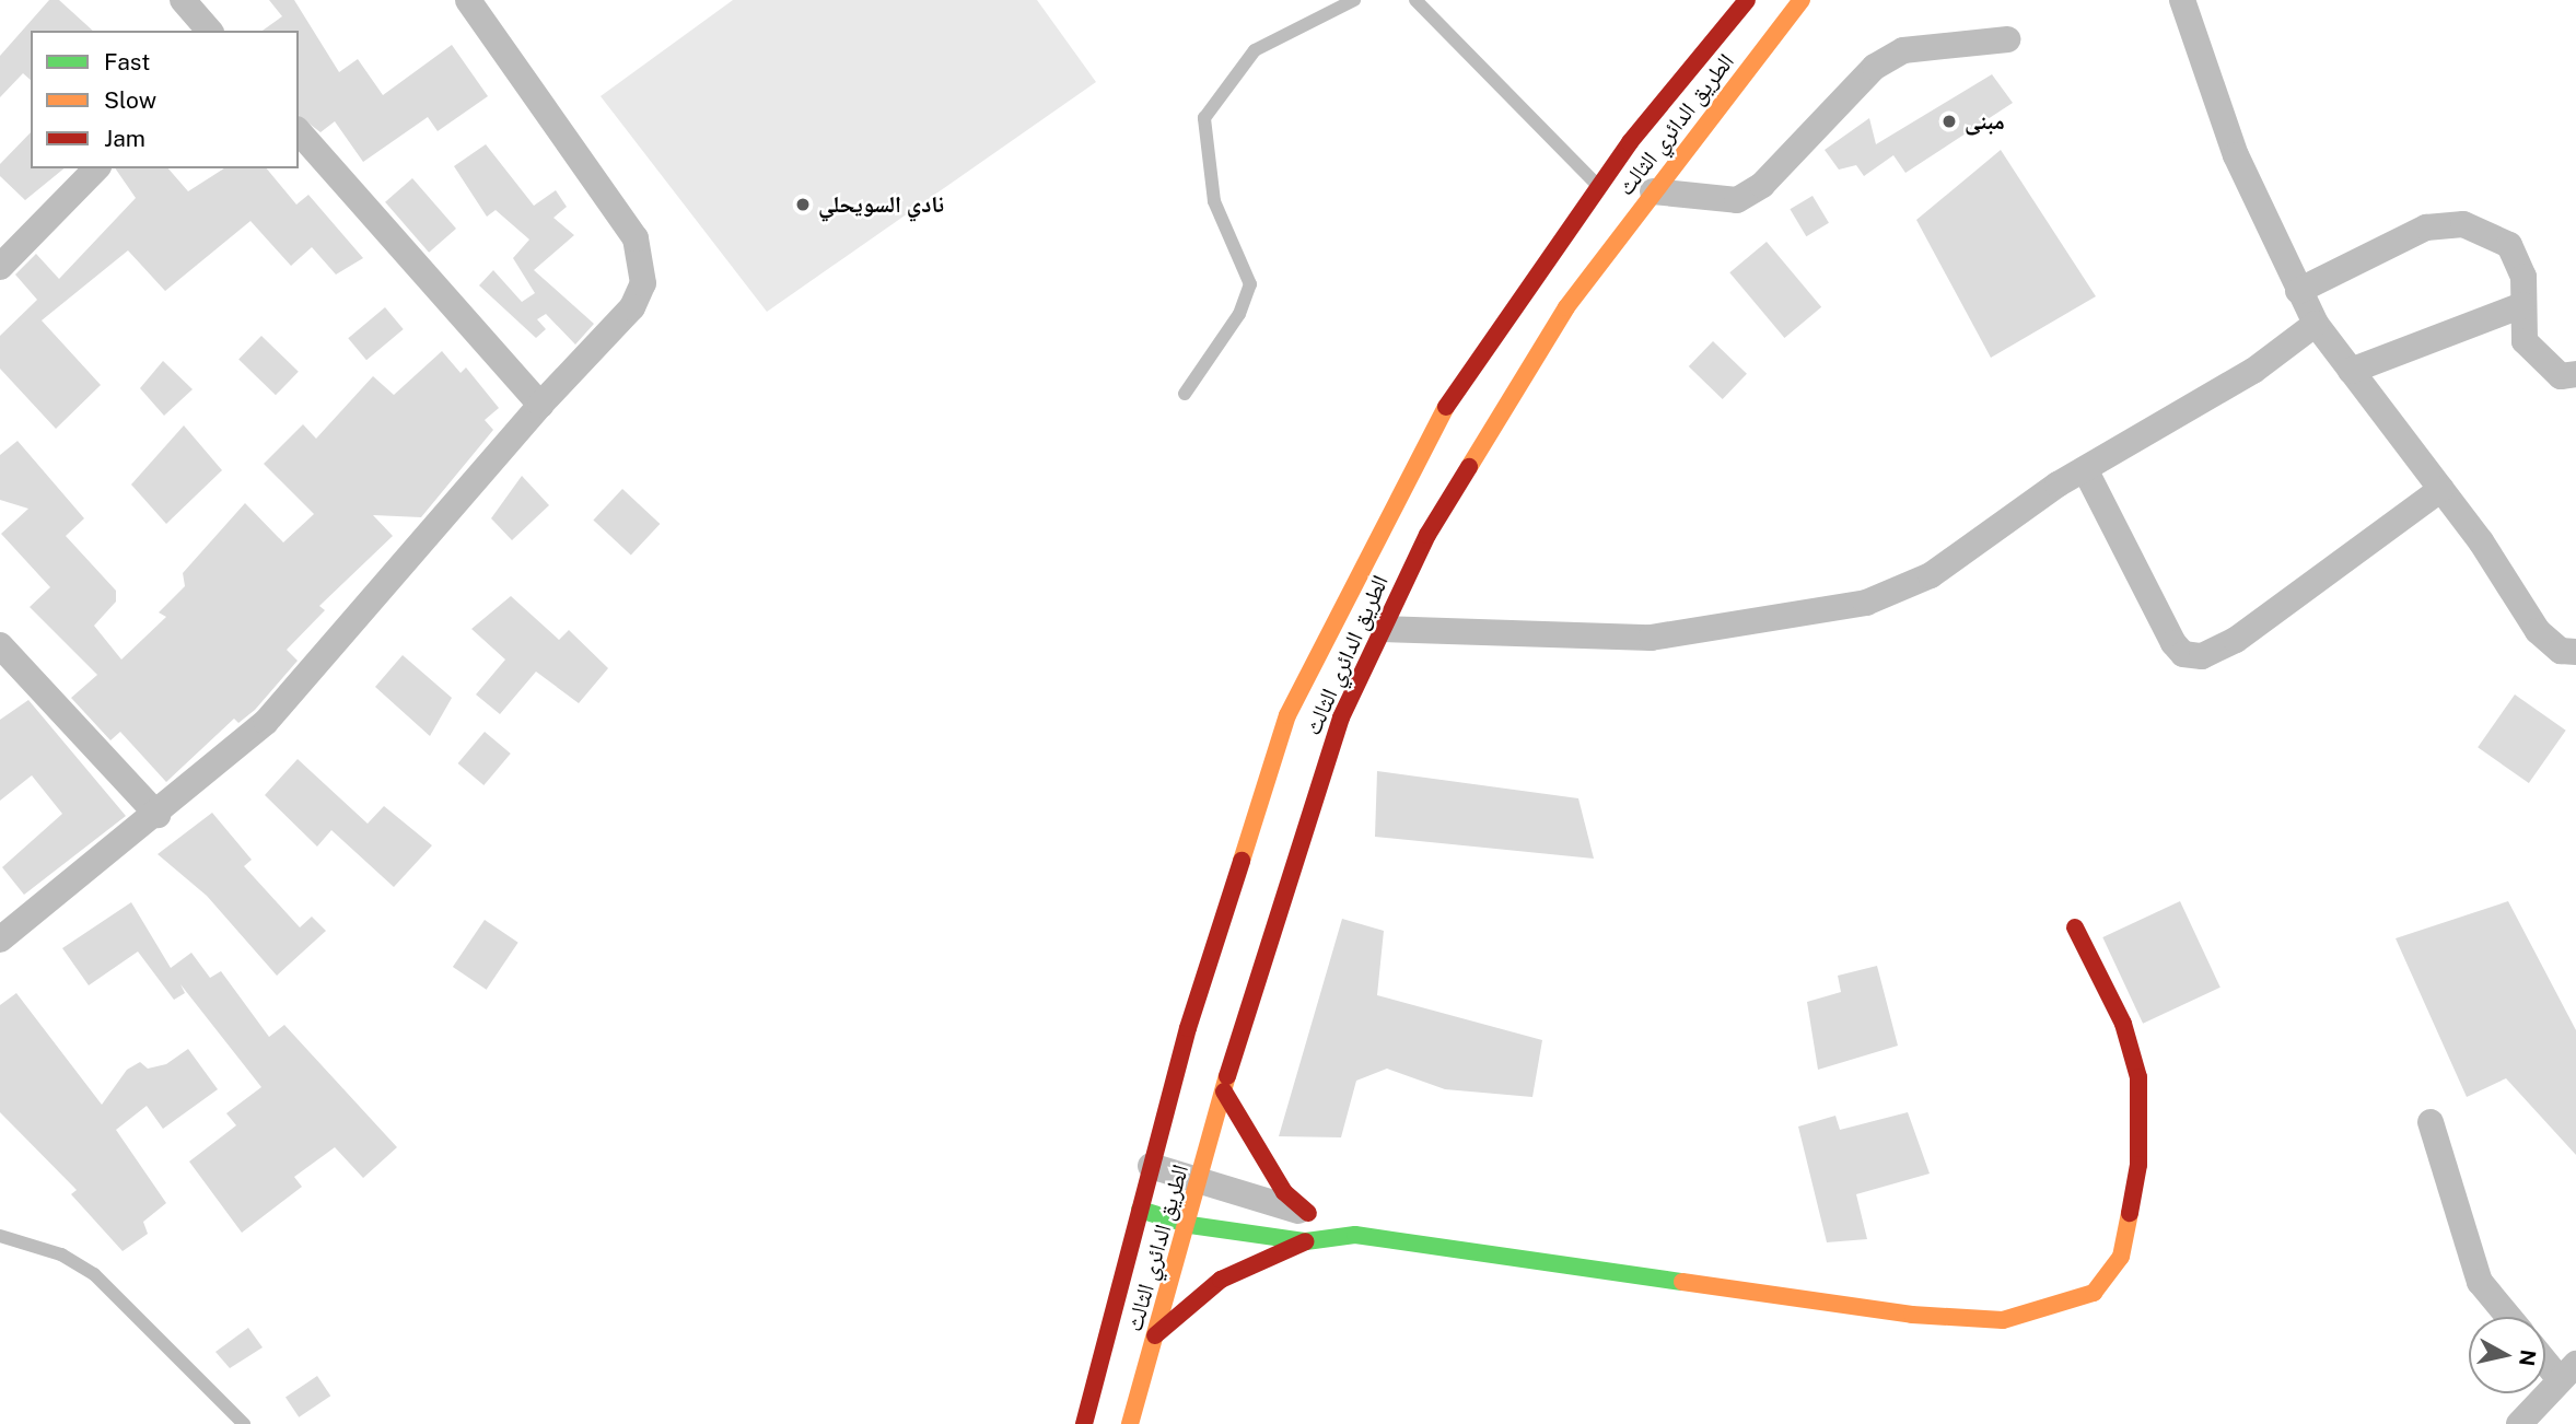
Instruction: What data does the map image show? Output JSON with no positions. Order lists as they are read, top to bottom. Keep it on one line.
{"streets":{"main road":["الطريق الدائري الثالث"]},"places":["مبنى","نادي السويحلي"],"legend":["Fast","Slow","Jam"],"north":"right"}
